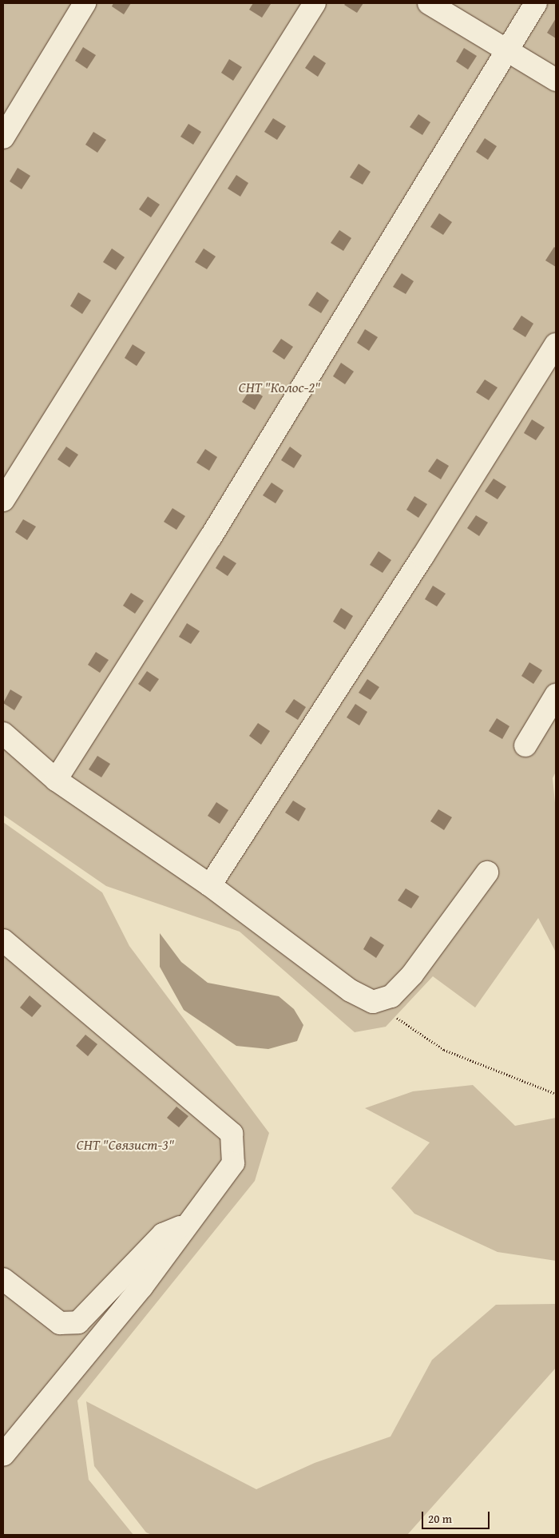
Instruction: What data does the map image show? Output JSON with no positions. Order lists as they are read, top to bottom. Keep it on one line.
{"parks":["СНТ \"Колос-2\"","СНТ \"Связист-3\""],"scale_bar":"20 m"}
